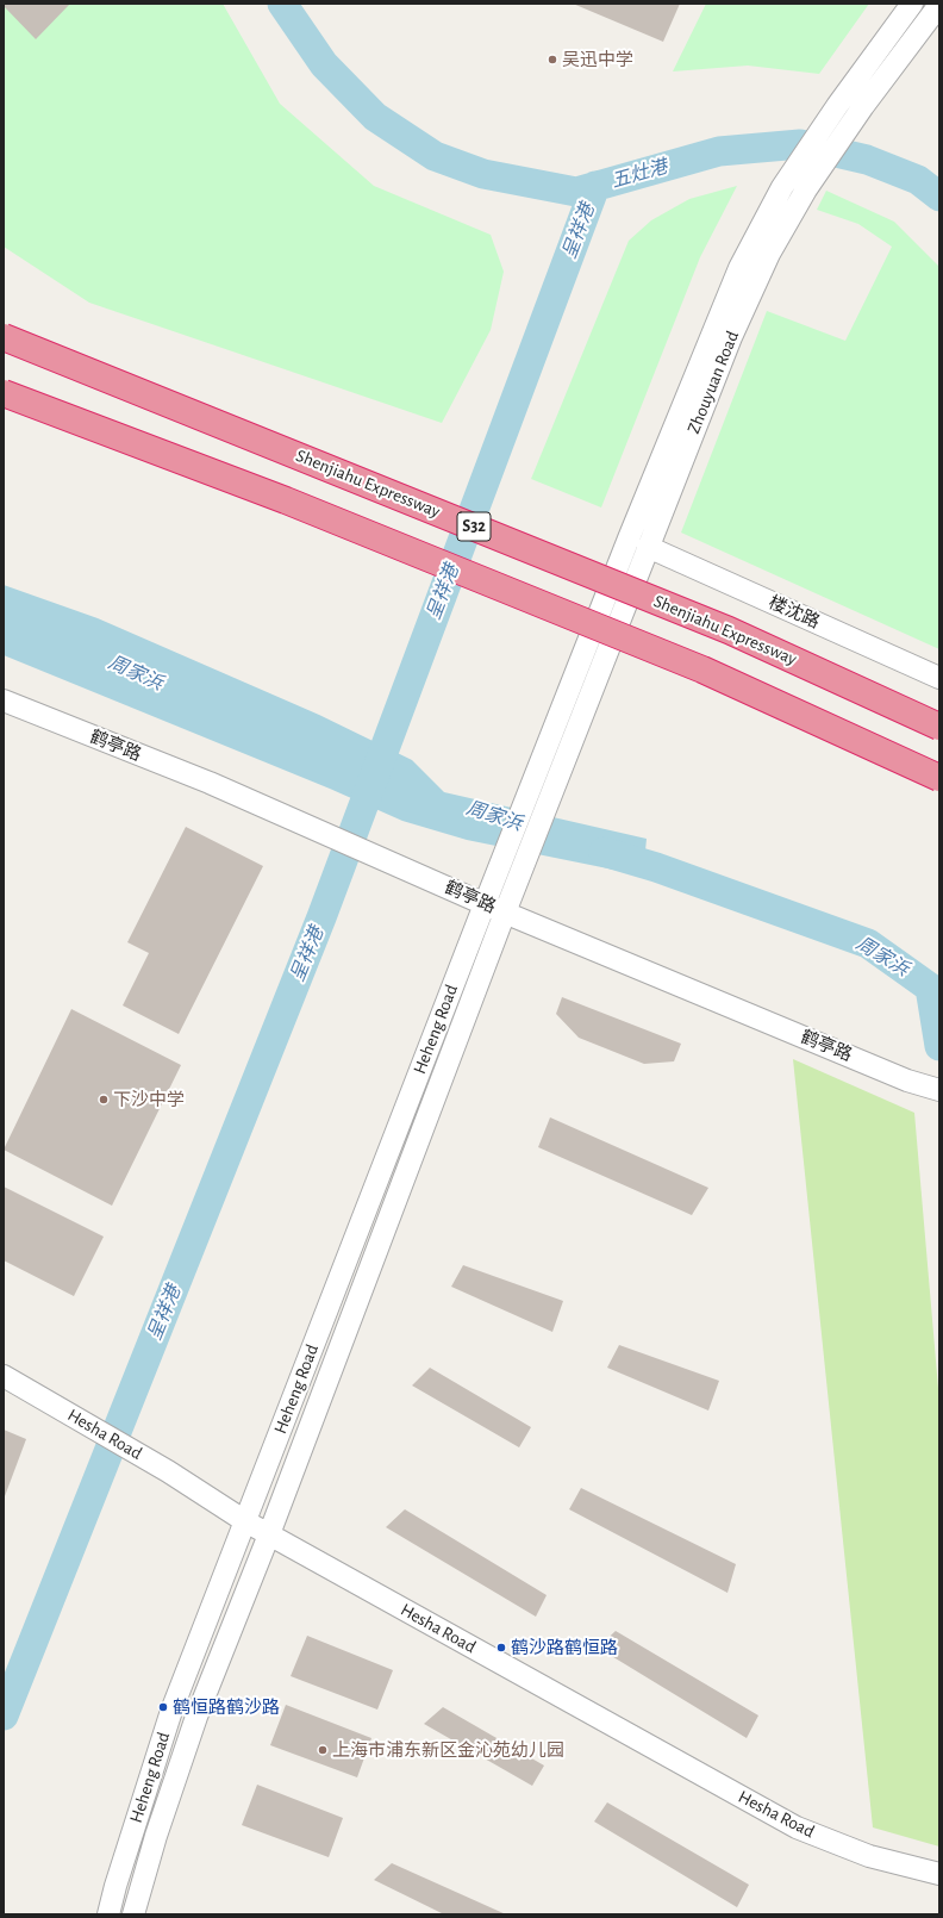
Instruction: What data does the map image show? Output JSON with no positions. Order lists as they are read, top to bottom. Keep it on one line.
{"streets":{"highway":["Shenjiahu Expressway","S32"],"street":["Zhouyuan Road","楼沈路","鹤亭路","Heheng Road","Hesha Road"]},"crossings":[["Zhouyuan Road","楼沈路"],["Zhouyuan Road","Heheng Road"],["鹤亭路","Heheng Road"],["Heheng Road","Hesha Road"]],"water":["五灶港","呈祥港","周家浜"],"places":["吴迅中学","下沙中学","鹤沙路鹤恒路","鹤恒路鹤沙路","上海市浦东新区金沁苑幼儿园"]}
